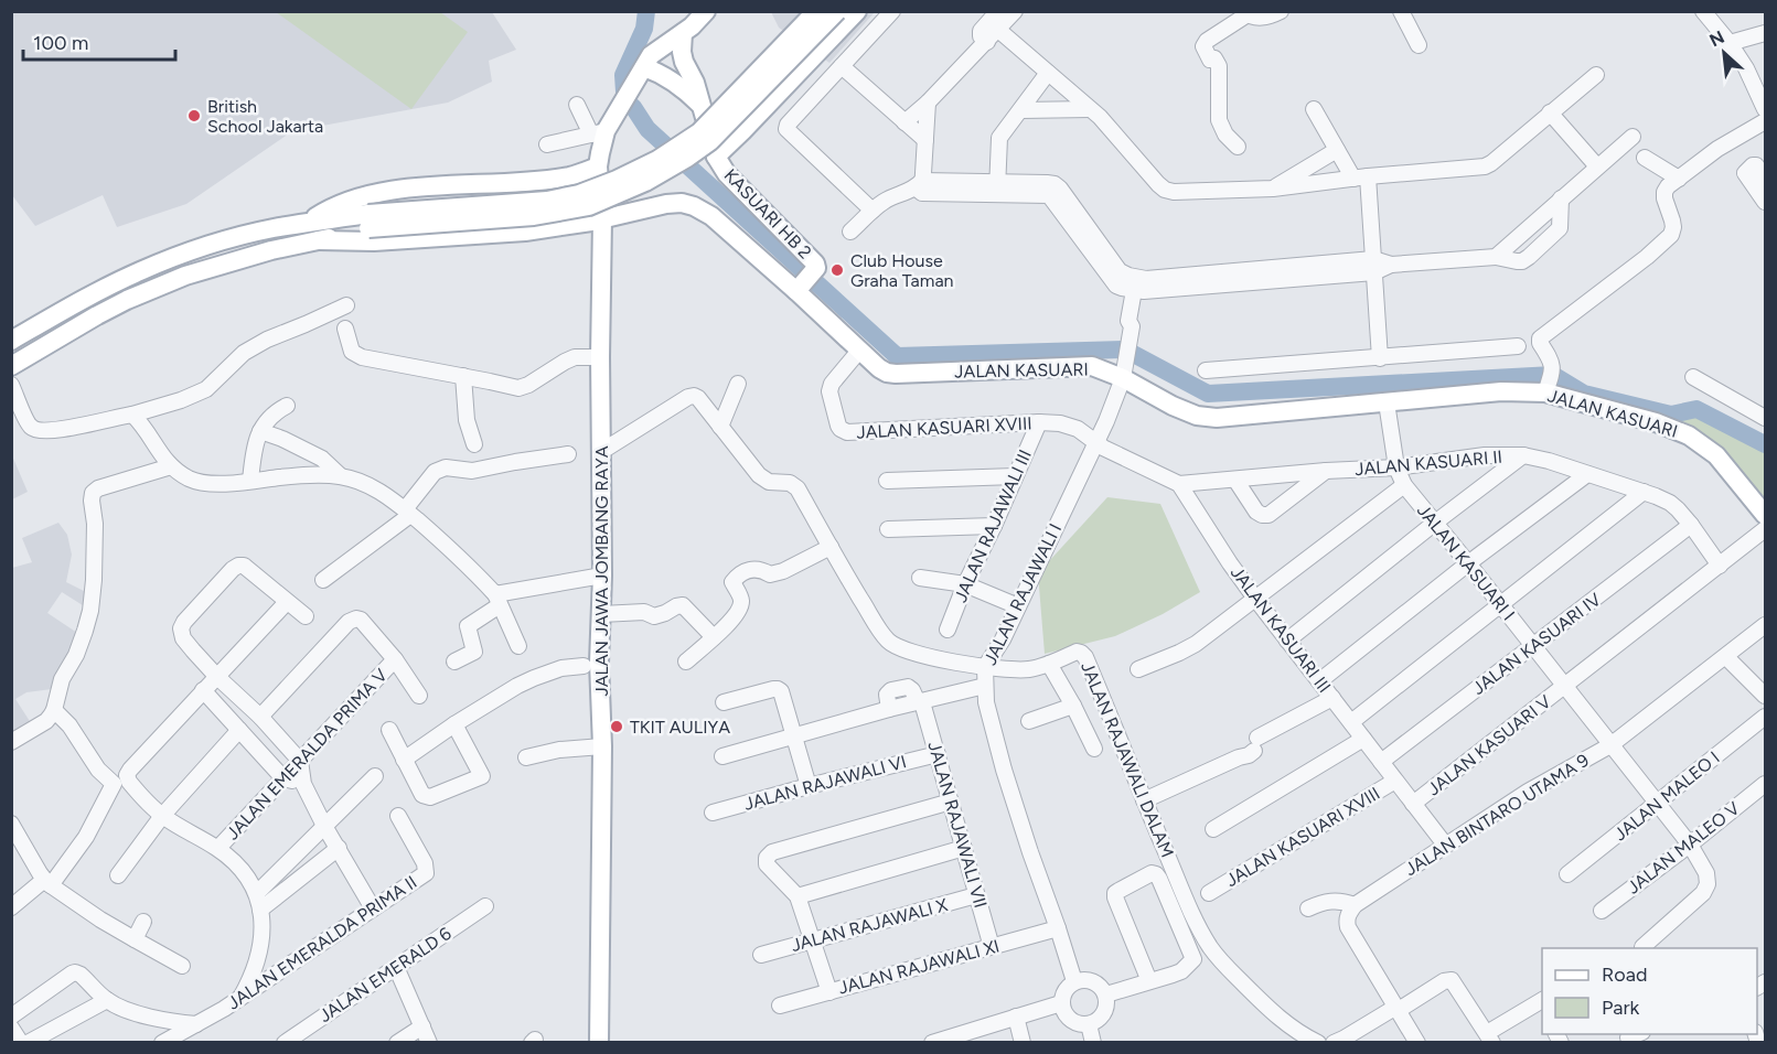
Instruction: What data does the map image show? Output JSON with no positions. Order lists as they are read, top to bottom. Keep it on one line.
{"streets":{"main road":["KASUARI HB 2","JALAN KASUARI","JALAN JAWA JOMBANG RAYA"],"street":["JALAN KASUARI XVIII","JALAN KASUARI II","JALAN RAJAWALI III","JALAN KASUARI I","JALAN RAJAWALI I","JALAN KASUARI III","JALAN KASUARI IV","JALAN KASUARI V","JALAN EMERALDA PRIMA V","JALAN RAJAWALI DALAM","JALAN RAJAWALI VI","JALAN MALEO I","JALAN BINTARO UTAMA 9","JALAN RAJAWALI VII","JALAN MALEO V","JALAN RAJAWALI X","JALAN EMERALDA PRIMA II","JALAN RAJAWALI XI","JALAN EMERALD 6"]},"crossings":[["KASUARI HB 2","JALAN KASUARI"],["KASUARI HB 2","JALAN JAWA JOMBANG RAYA"],["JALAN KASUARI","JALAN KASUARI XVIII"],["JALAN KASUARI","JALAN RAJAWALI I"],["JALAN KASUARI XVIII","JALAN RAJAWALI III"],["JALAN KASUARI XVIII","JALAN RAJAWALI I"],["JALAN KASUARI XVIII","JALAN KASUARI III"],["JALAN KASUARI II","JALAN KASUARI I"],["JALAN KASUARI II","JALAN KASUARI III"],["JALAN KASUARI II","JALAN KASUARI IV"],["JALAN KASUARI I","JALAN KASUARI IV"],["JALAN KASUARI I","JALAN KASUARI V"],["JALAN KASUARI I","JALAN MALEO I"],["JALAN KASUARI I","JALAN BINTARO UTAMA 9"],["JALAN KASUARI I","JALAN MALEO V"],["JALAN JAWA JOMBANG RAYA","JALAN RAJAWALI DALAM"],["JALAN RAJAWALI I","JALAN RAJAWALI DALAM"],["JALAN RAJAWALI I","JALAN RAJAWALI XI"],["JALAN KASUARI III","JALAN KASUARI IV"],["JALAN KASUARI III","JALAN KASUARI V"],["JALAN KASUARI III","JALAN BINTARO UTAMA 9"],["JALAN RAJAWALI VI","JALAN RAJAWALI VII"],["JALAN RAJAWALI VII","JALAN RAJAWALI X"],["JALAN RAJAWALI VII","JALAN RAJAWALI XI"]],"places":["British School Jakarta","Club House Graha Taman","TKIT AULIYA"],"legend":["Road","Park"],"scale_bar":"100 m","north":"top left"}
